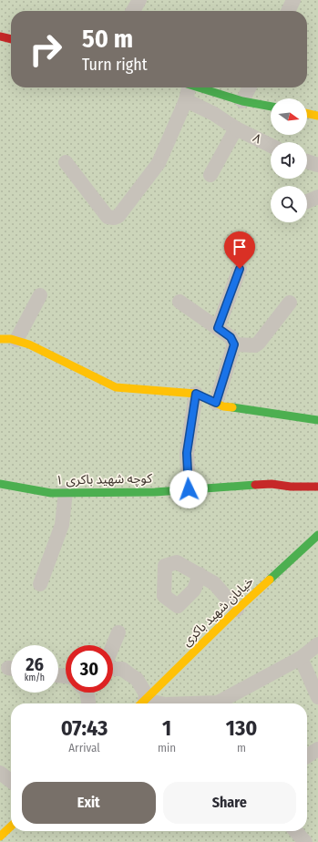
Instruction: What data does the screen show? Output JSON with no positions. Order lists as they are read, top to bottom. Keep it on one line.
{"streets":{"street":["۸","کوچه شهید باکری ۱","خیابان شهید باکری"]},"north":"right","page":{"turn":["50 m","Turn right"],"speed":"26 km/h","limit":"30","eta":["07:43","Arrival","1","min","130","m"],"buttons":["Exit","Share"]}}
